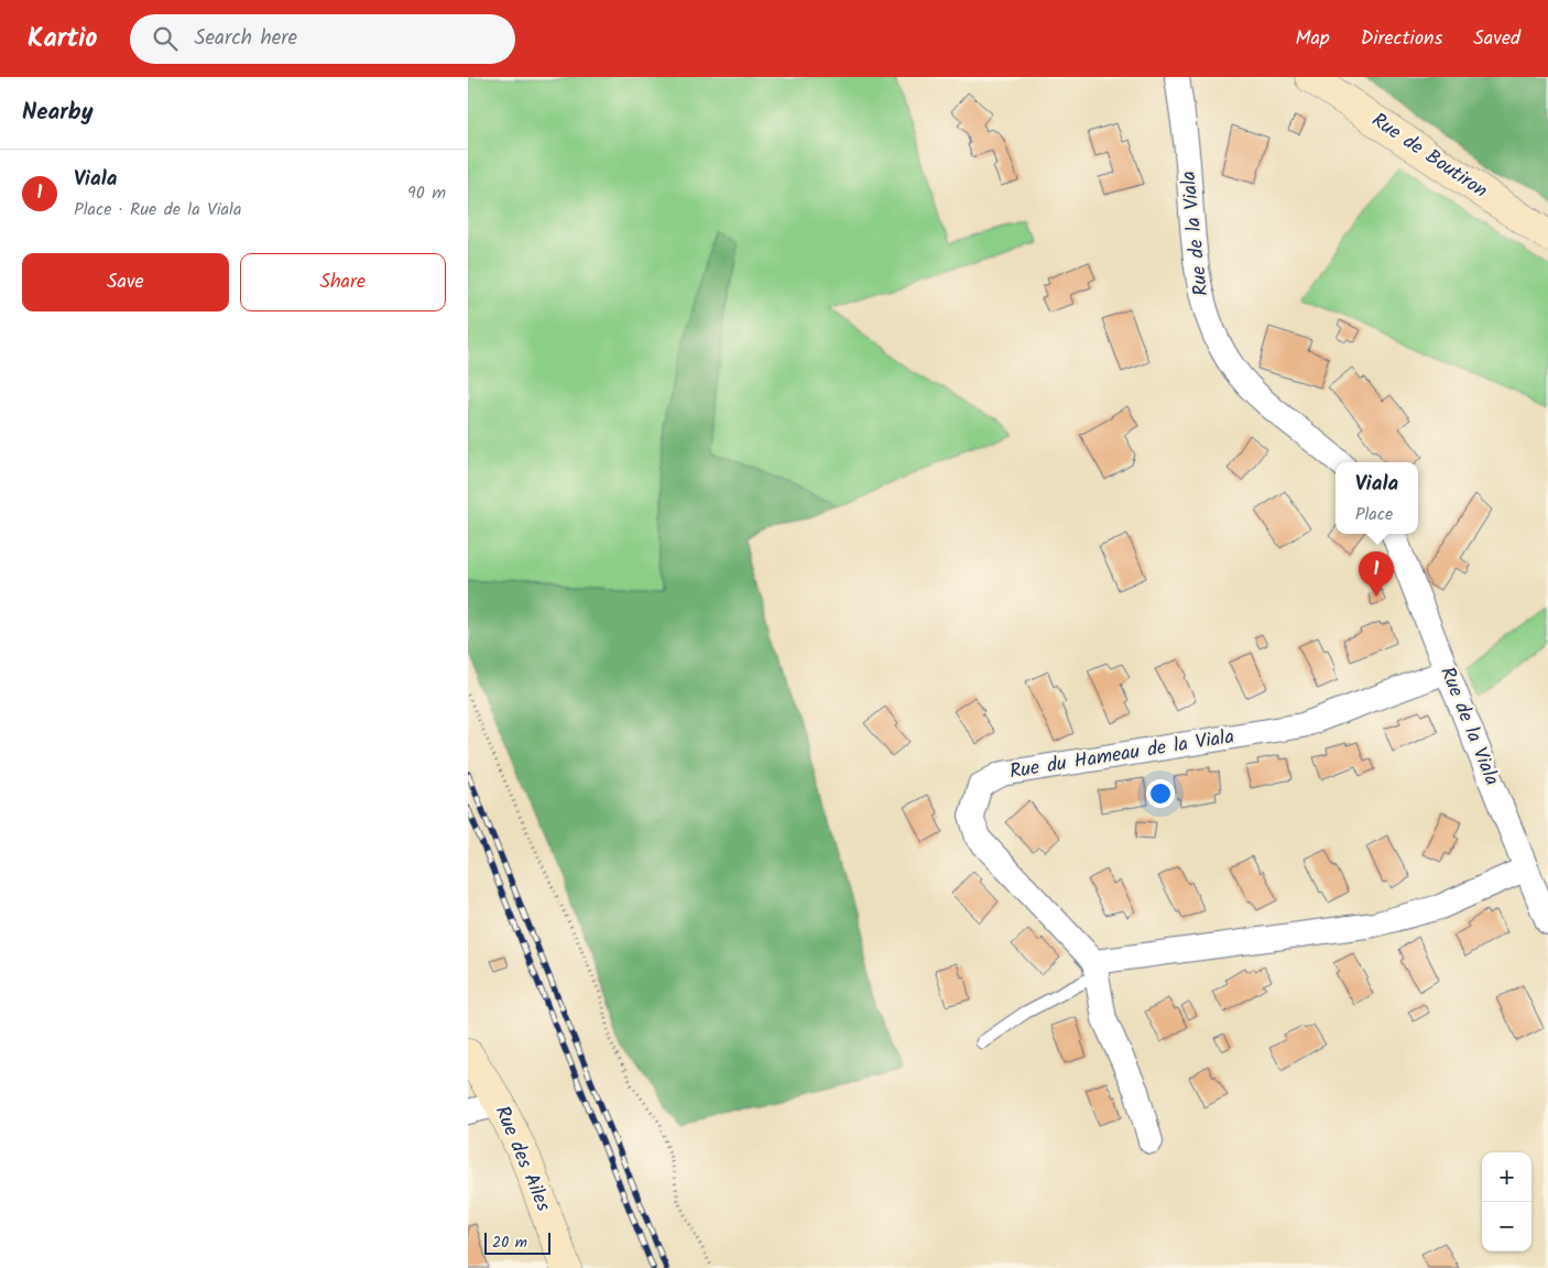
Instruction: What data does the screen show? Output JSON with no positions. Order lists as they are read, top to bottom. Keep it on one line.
{"streets":{"main road":["Rue de Boutiron","Rue des Ailes"],"street":["Rue de la Viala","Rue du Hameau de la Viala"]},"crossings":[["Rue de la Viala","Rue du Hameau de la Viala"]],"scale_bar":"20 m","page":{"header":"Kartio","search":"Search here","nav":["Map","Directions","Saved"],"heading":"Nearby","list":[{"mark":"1","name":"Viala","note":"Place · Rue de la Viala","value":"90 m"}],"buttons":["Save","Share"],"popup":["Viala","Place"],"pins":"1","map_buttons":["+","−"],"scale":"20 m"}}
